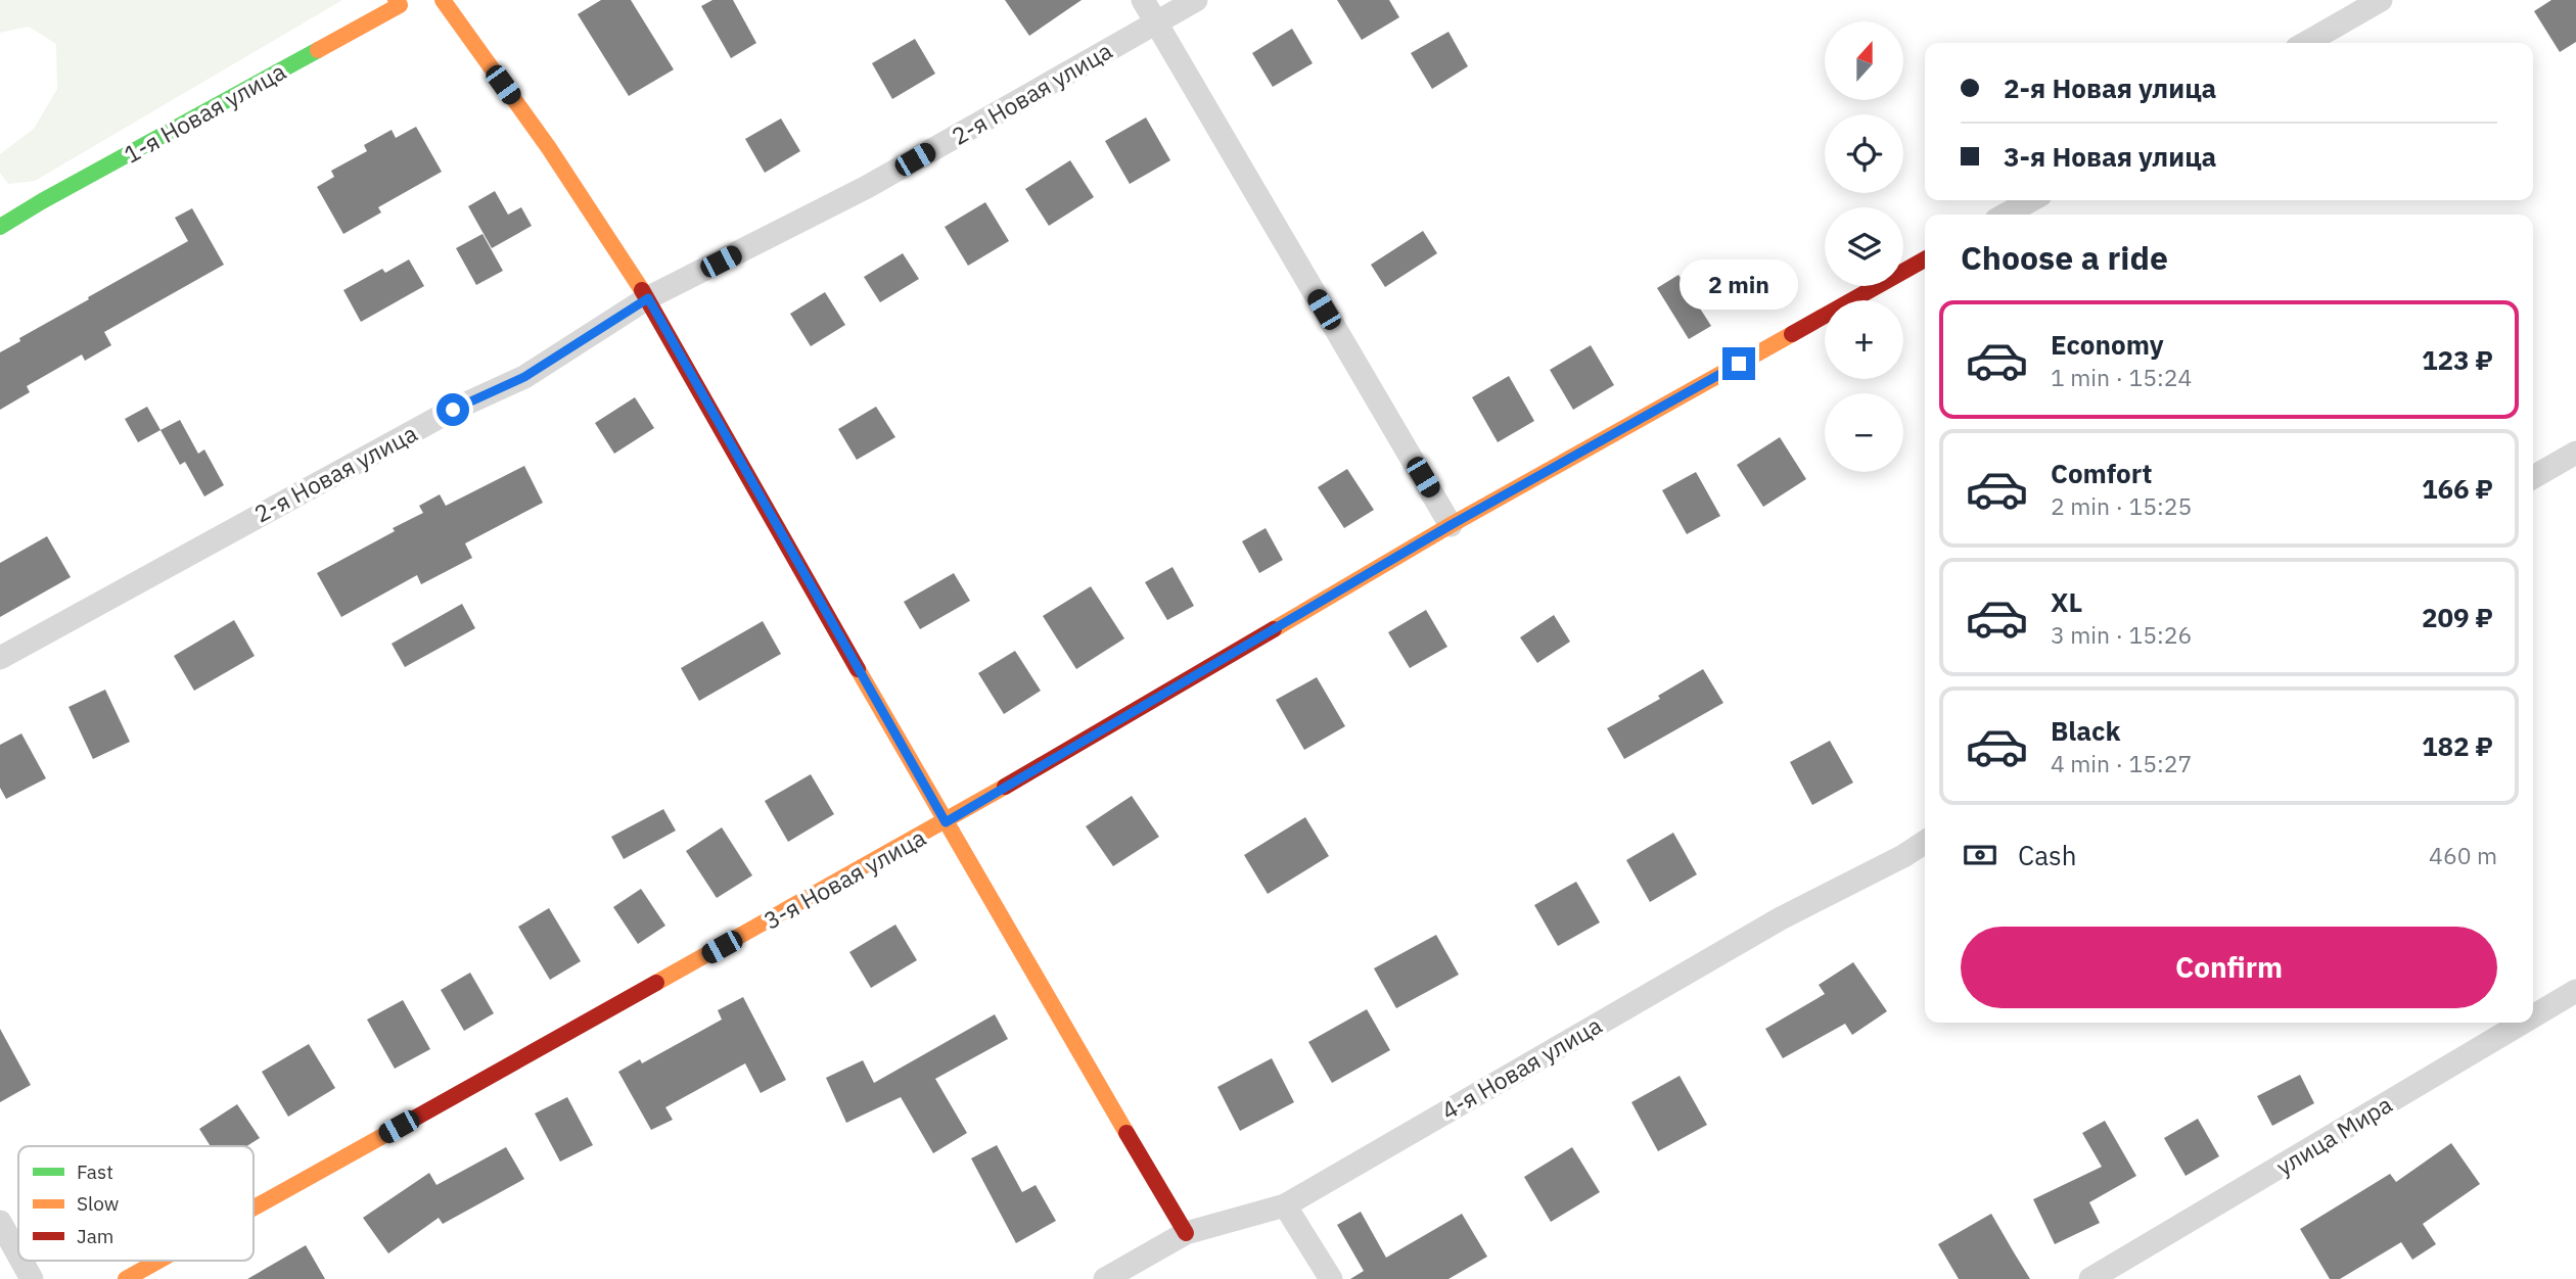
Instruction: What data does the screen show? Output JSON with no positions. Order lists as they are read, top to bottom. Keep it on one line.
{"streets":{"street":["2-я Новая улица","1-я Новая улица","3-я Новая улица","4-я Новая улица","улица Мира"]},"legend":["Fast","Slow","Jam"],"north":"top","page":{"map_buttons":["+","−"],"banner":["2-я Новая улица","3-я Новая улица"],"heading":"Choose a ride","bubble":"2 min","list":[{"name":"Economy","note":"1 min · 15:24","value":"123 ₽"},{"name":"Comfort","note":"2 min · 15:25","value":"166 ₽"},{"name":"XL","note":"3 min · 15:26","value":"209 ₽"},{"name":"Black","note":"4 min · 15:27","value":"182 ₽"}],"pay":["Cash","460 m"],"buttons":"Confirm"}}
